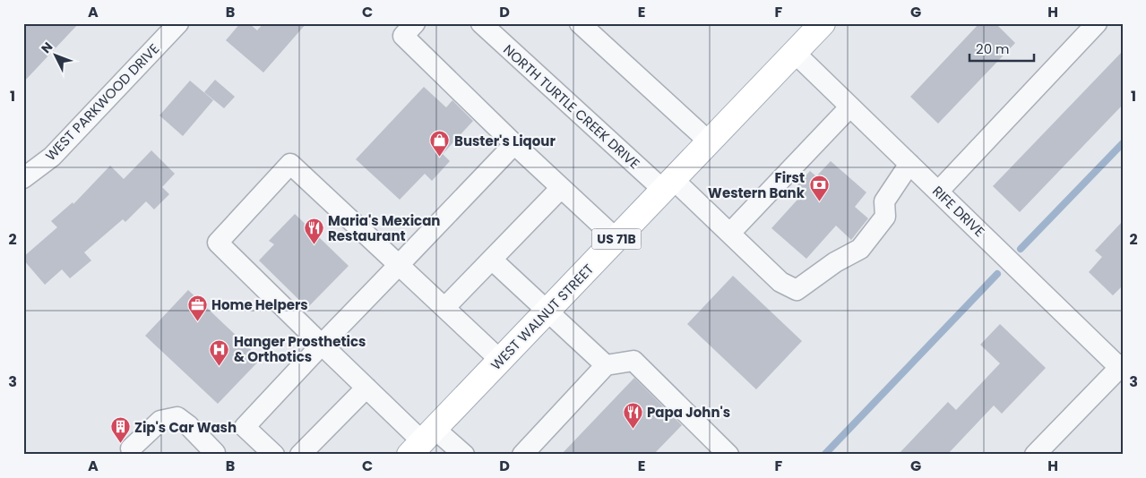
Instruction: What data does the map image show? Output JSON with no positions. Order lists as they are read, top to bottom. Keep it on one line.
{"streets":{"main road":["US 71B","WEST WALNUT STREET"],"street":["WEST PARKWOOD DRIVE","NORTH TURTLE CREEK DRIVE","RIFE DRIVE"]},"crossings":[["NORTH TURTLE CREEK DRIVE","RIFE DRIVE"],["NORTH TURTLE CREEK DRIVE","WEST WALNUT STREET"],["RIFE DRIVE","WEST WALNUT STREET"]],"places":{"shop":["Buster's Liqour"],"bank":["First Western Bank"],"restaurant":["Maria's Mexican Restaurant","Papa John's"],"office":["Home Helpers"],"hospital":["Hanger Prosthetics & Orthotics"],"building":["Zip's Car Wash"]},"scale_bar":"20 m","north":"top left","grid":{"columns":["A","B","C","D","E","F","G","H"],"rows":["1","2","3"]}}
